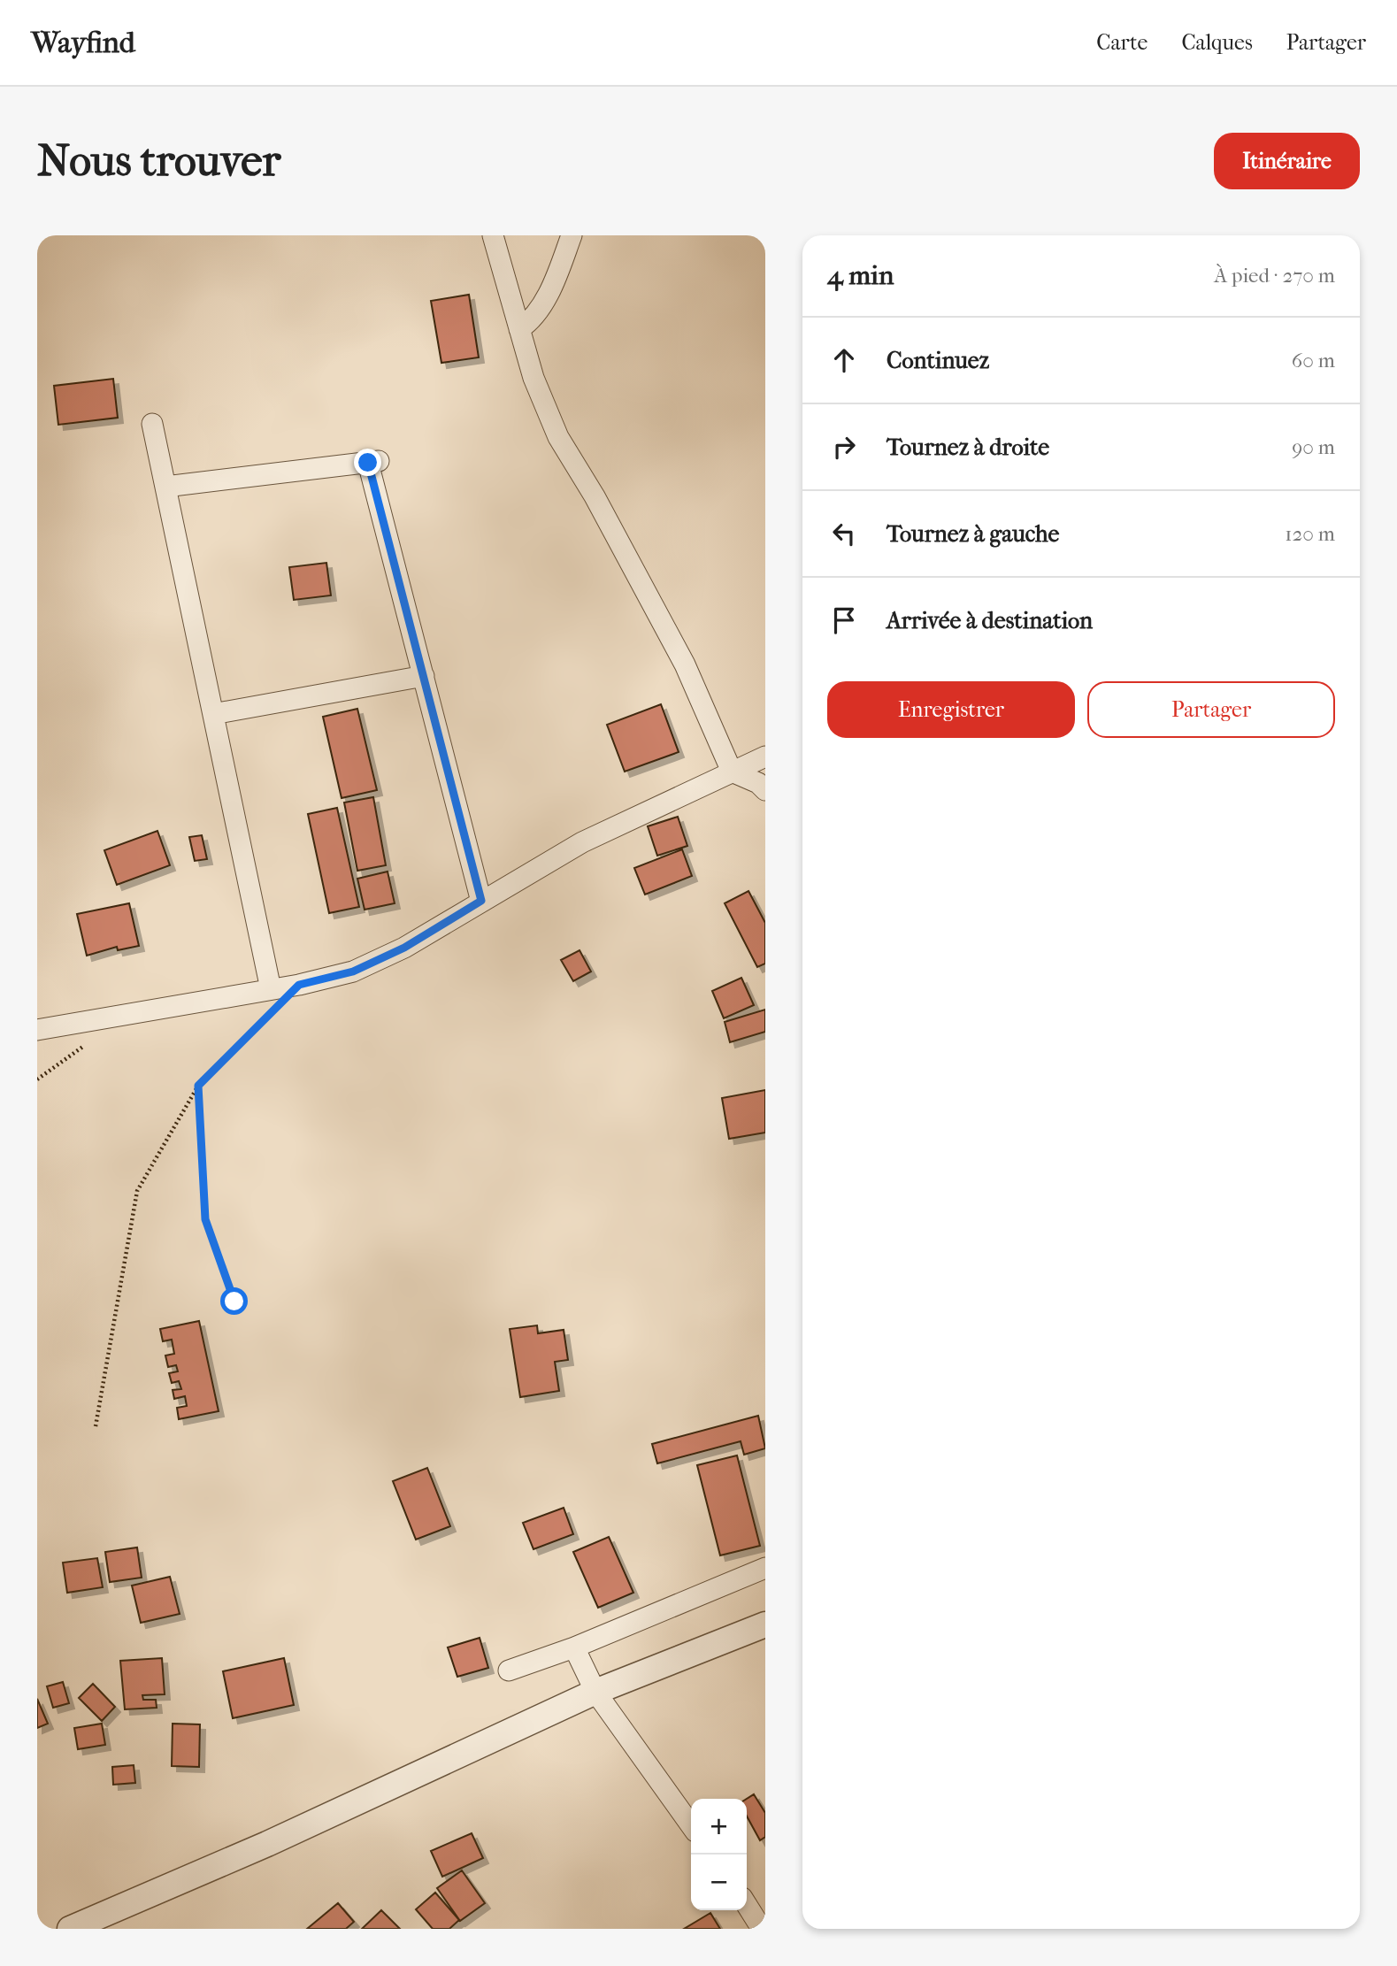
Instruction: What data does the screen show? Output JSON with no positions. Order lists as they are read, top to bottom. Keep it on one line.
{"page":{"header":"Wayfind","nav":["Carte","Calques","Partager"],"buttons":["Itinéraire",["Enregistrer","Partager"]],"title":"Nous trouver","heading":["4 min","À pied · 270 m"],"list":[["Continuez","60 m"],["Tournez à droite","90 m"],["Tournez à gauche","120 m"],"Arrivée à destination"],"map_buttons":["+","−"]}}
